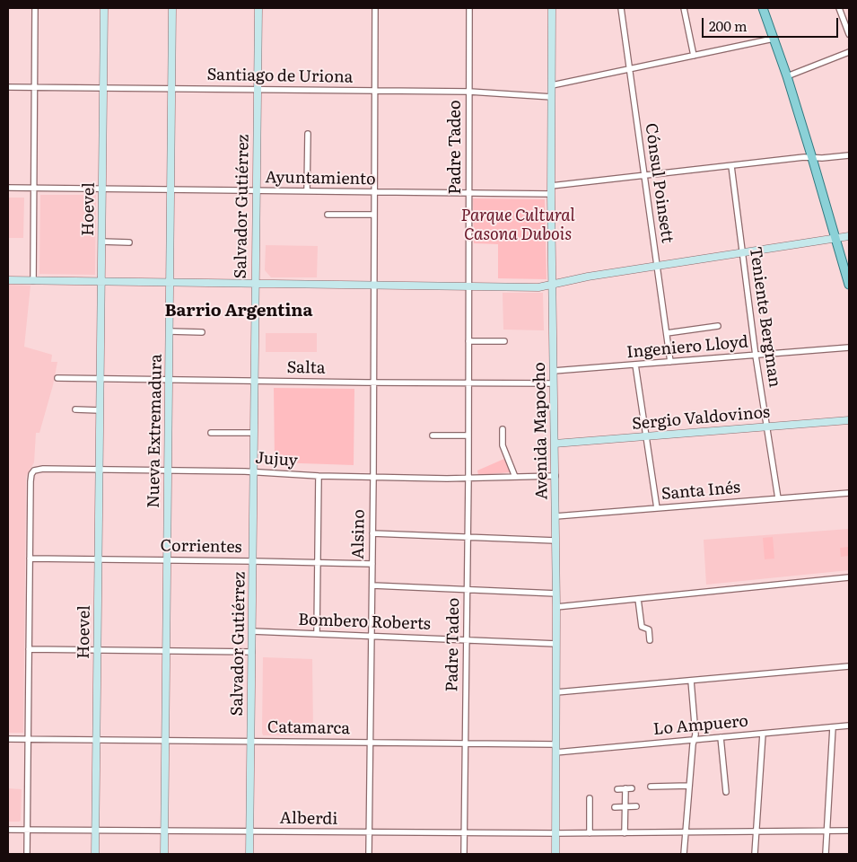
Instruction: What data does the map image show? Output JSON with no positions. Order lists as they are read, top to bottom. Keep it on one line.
{"streets":{"main road":["Salvador Gutiérrez","Hoevel","Sergio Valdovinos","Nueva Extremadura","Avenida Mapocho"],"street":["Santiago de Uriona","Padre Tadeo","Ayuntamiento","Cónsul Poinsett","Teniente Bergman","Ingeniero Lloyd","Salta","Jujuy","Santa Inés","Alsino","Corrientes","Bombero Roberts","Lo Ampuero","Catamarca","Alberdi"]},"crossings":[["Santiago de Uriona","Padre Tadeo"],["Santiago de Uriona","Salvador Gutiérrez"],["Santiago de Uriona","Hoevel"],["Santiago de Uriona","Nueva Extremadura"],["Santiago de Uriona","Avenida Mapocho"],["Santiago de Uriona","Alsino"],["Padre Tadeo","Ayuntamiento"],["Padre Tadeo","Salta"],["Padre Tadeo","Jujuy"],["Padre Tadeo","Bombero Roberts"],["Padre Tadeo","Catamarca"],["Padre Tadeo","Alberdi"],["Ayuntamiento","Salvador Gutiérrez"],["Ayuntamiento","Hoevel"],["Ayuntamiento","Nueva Extremadura"],["Ayuntamiento","Avenida Mapocho"],["Ayuntamiento","Alsino"],["Cónsul Poinsett","Ingeniero Lloyd"],["Salvador Gutiérrez","Salta"],["Salvador Gutiérrez","Jujuy"],["Salvador Gutiérrez","Corrientes"],["Salvador Gutiérrez","Bombero Roberts"],["Salvador Gutiérrez","Catamarca"],["Salvador Gutiérrez","Alberdi"],["Hoevel","Salta"],["Hoevel","Jujuy"],["Hoevel","Corrientes"],["Hoevel","Catamarca"],["Hoevel","Alberdi"],["Teniente Bergman","Ingeniero Lloyd"],["Teniente Bergman","Sergio Valdovinos"],["Teniente Bergman","Santa Inés"],["Ingeniero Lloyd","Avenida Mapocho"],["Salta","Nueva Extremadura"],["Salta","Avenida Mapocho"],["Salta","Alsino"],["Sergio Valdovinos","Avenida Mapocho"],["Nueva Extremadura","Jujuy"],["Nueva Extremadura","Corrientes"],["Nueva Extremadura","Catamarca"],["Nueva Extremadura","Alberdi"],["Avenida Mapocho","Jujuy"],["Avenida Mapocho","Santa Inés"],["Avenida Mapocho","Bombero Roberts"],["Avenida Mapocho","Lo Ampuero"],["Avenida Mapocho","Catamarca"],["Avenida Mapocho","Alberdi"],["Jujuy","Alsino"],["Jujuy","Corrientes"],["Alsino","Corrientes"],["Alsino","Bombero Roberts"],["Alsino","Catamarca"],["Alsino","Alberdi"]],"districts":["Barrio Argentina"],"parks":["Parque Cultural Casona Dubois"],"scale_bar":"200 m"}
